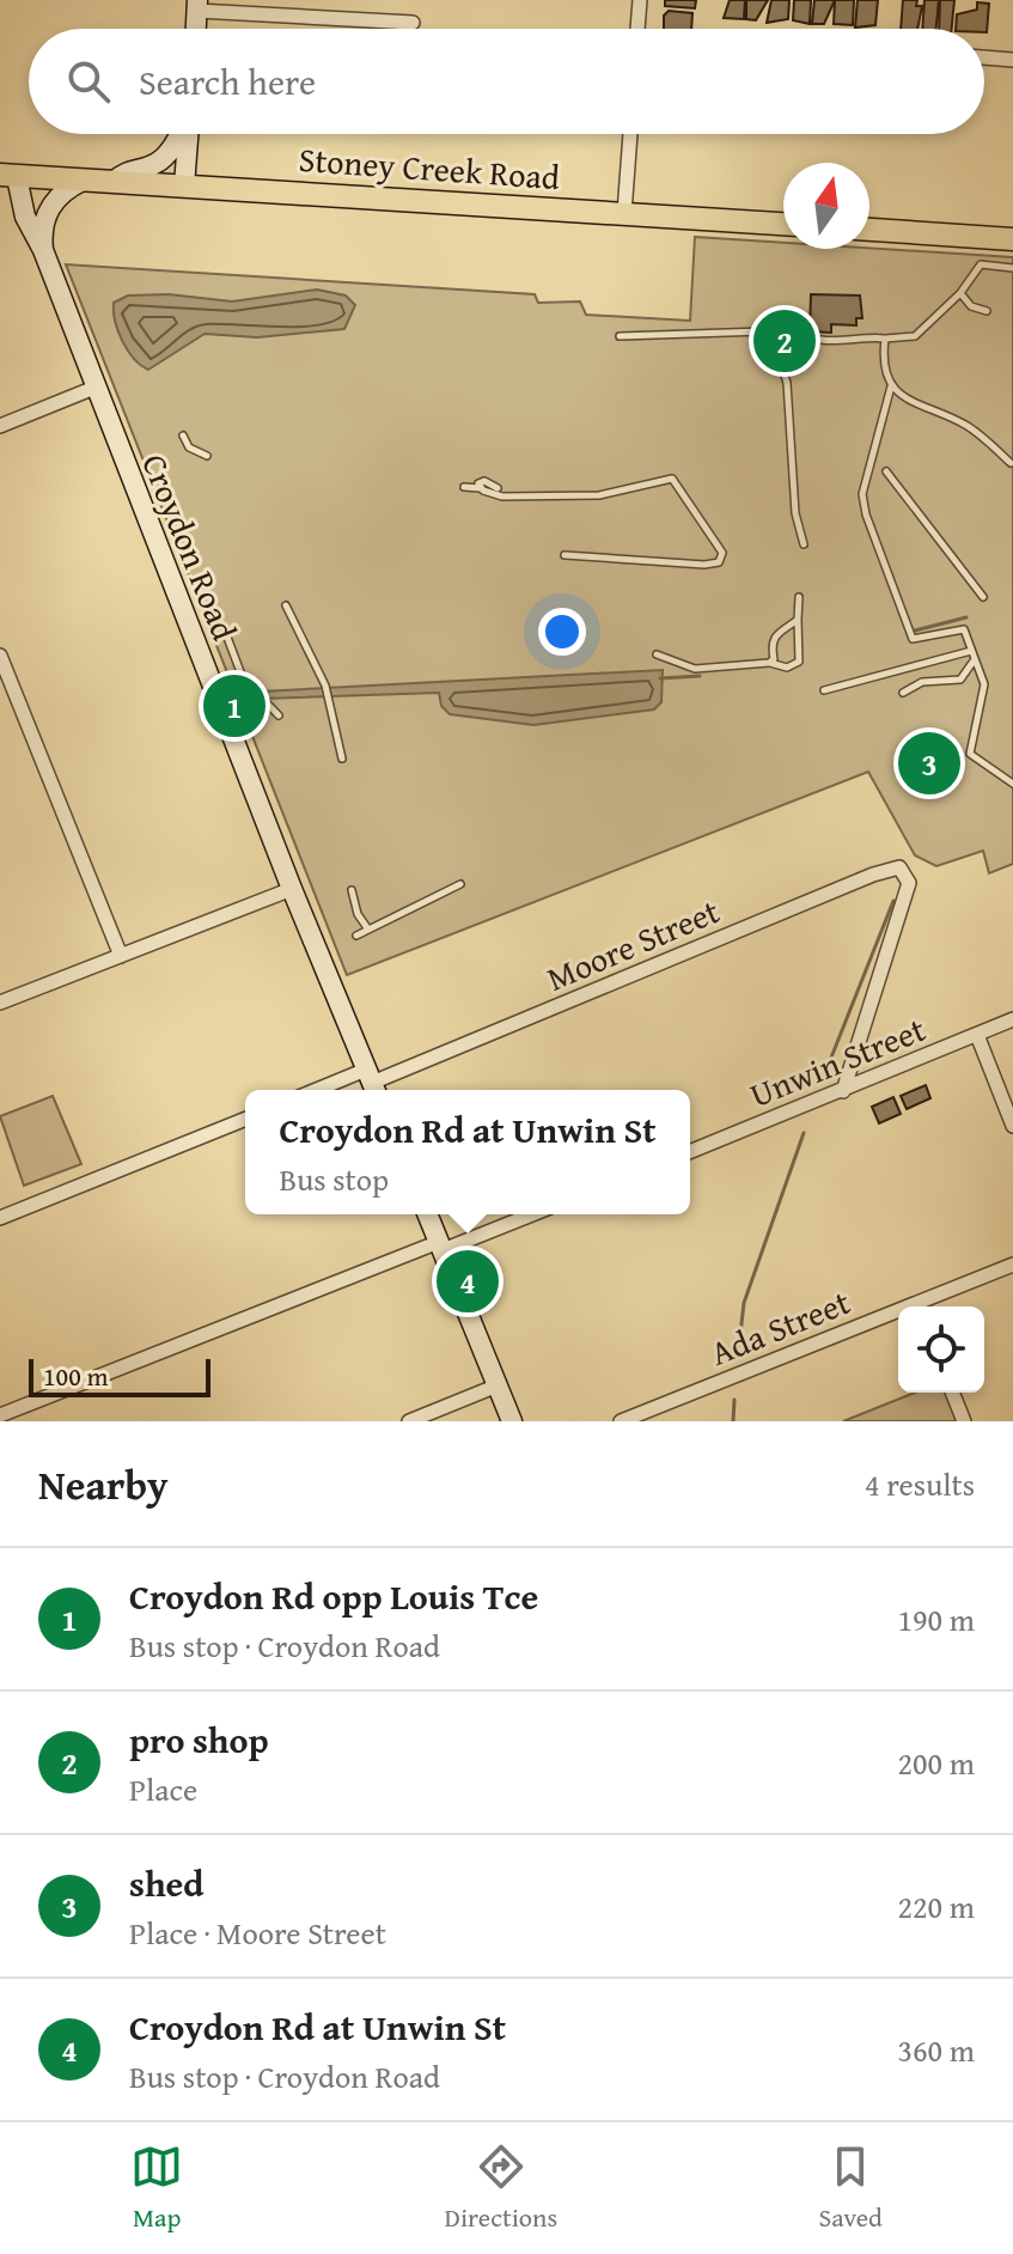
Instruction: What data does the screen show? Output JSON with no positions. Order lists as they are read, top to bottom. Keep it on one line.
{"streets":{"main road":["Stoney Creek Road","Croydon Road"],"street":["Moore Street","Unwin Street","Ada Street"]},"crossings":[["Stoney Creek Road","Croydon Road"],["Croydon Road","Moore Street"],["Moore Street","Unwin Street"]],"scale_bar":"100 m","north":"top","page":{"search":"Search here","pins":["2","1","3","4"],"popup":["Croydon Rd at Unwin St","Bus stop"],"scale":"100 m","heading":["Nearby","4 results"],"list":[{"mark":"1","name":"Croydon Rd opp Louis Tce","note":"Bus stop · Croydon Road","value":"190 m"},{"mark":"2","name":"pro shop","note":"Place","value":"200 m"},{"mark":"3","name":"shed","note":"Place · Moore Street","value":"220 m"},{"mark":"4","name":"Croydon Rd at Unwin St","note":"Bus stop · Croydon Road","value":"360 m"}],"nav":["Map","Directions","Saved"]}}
